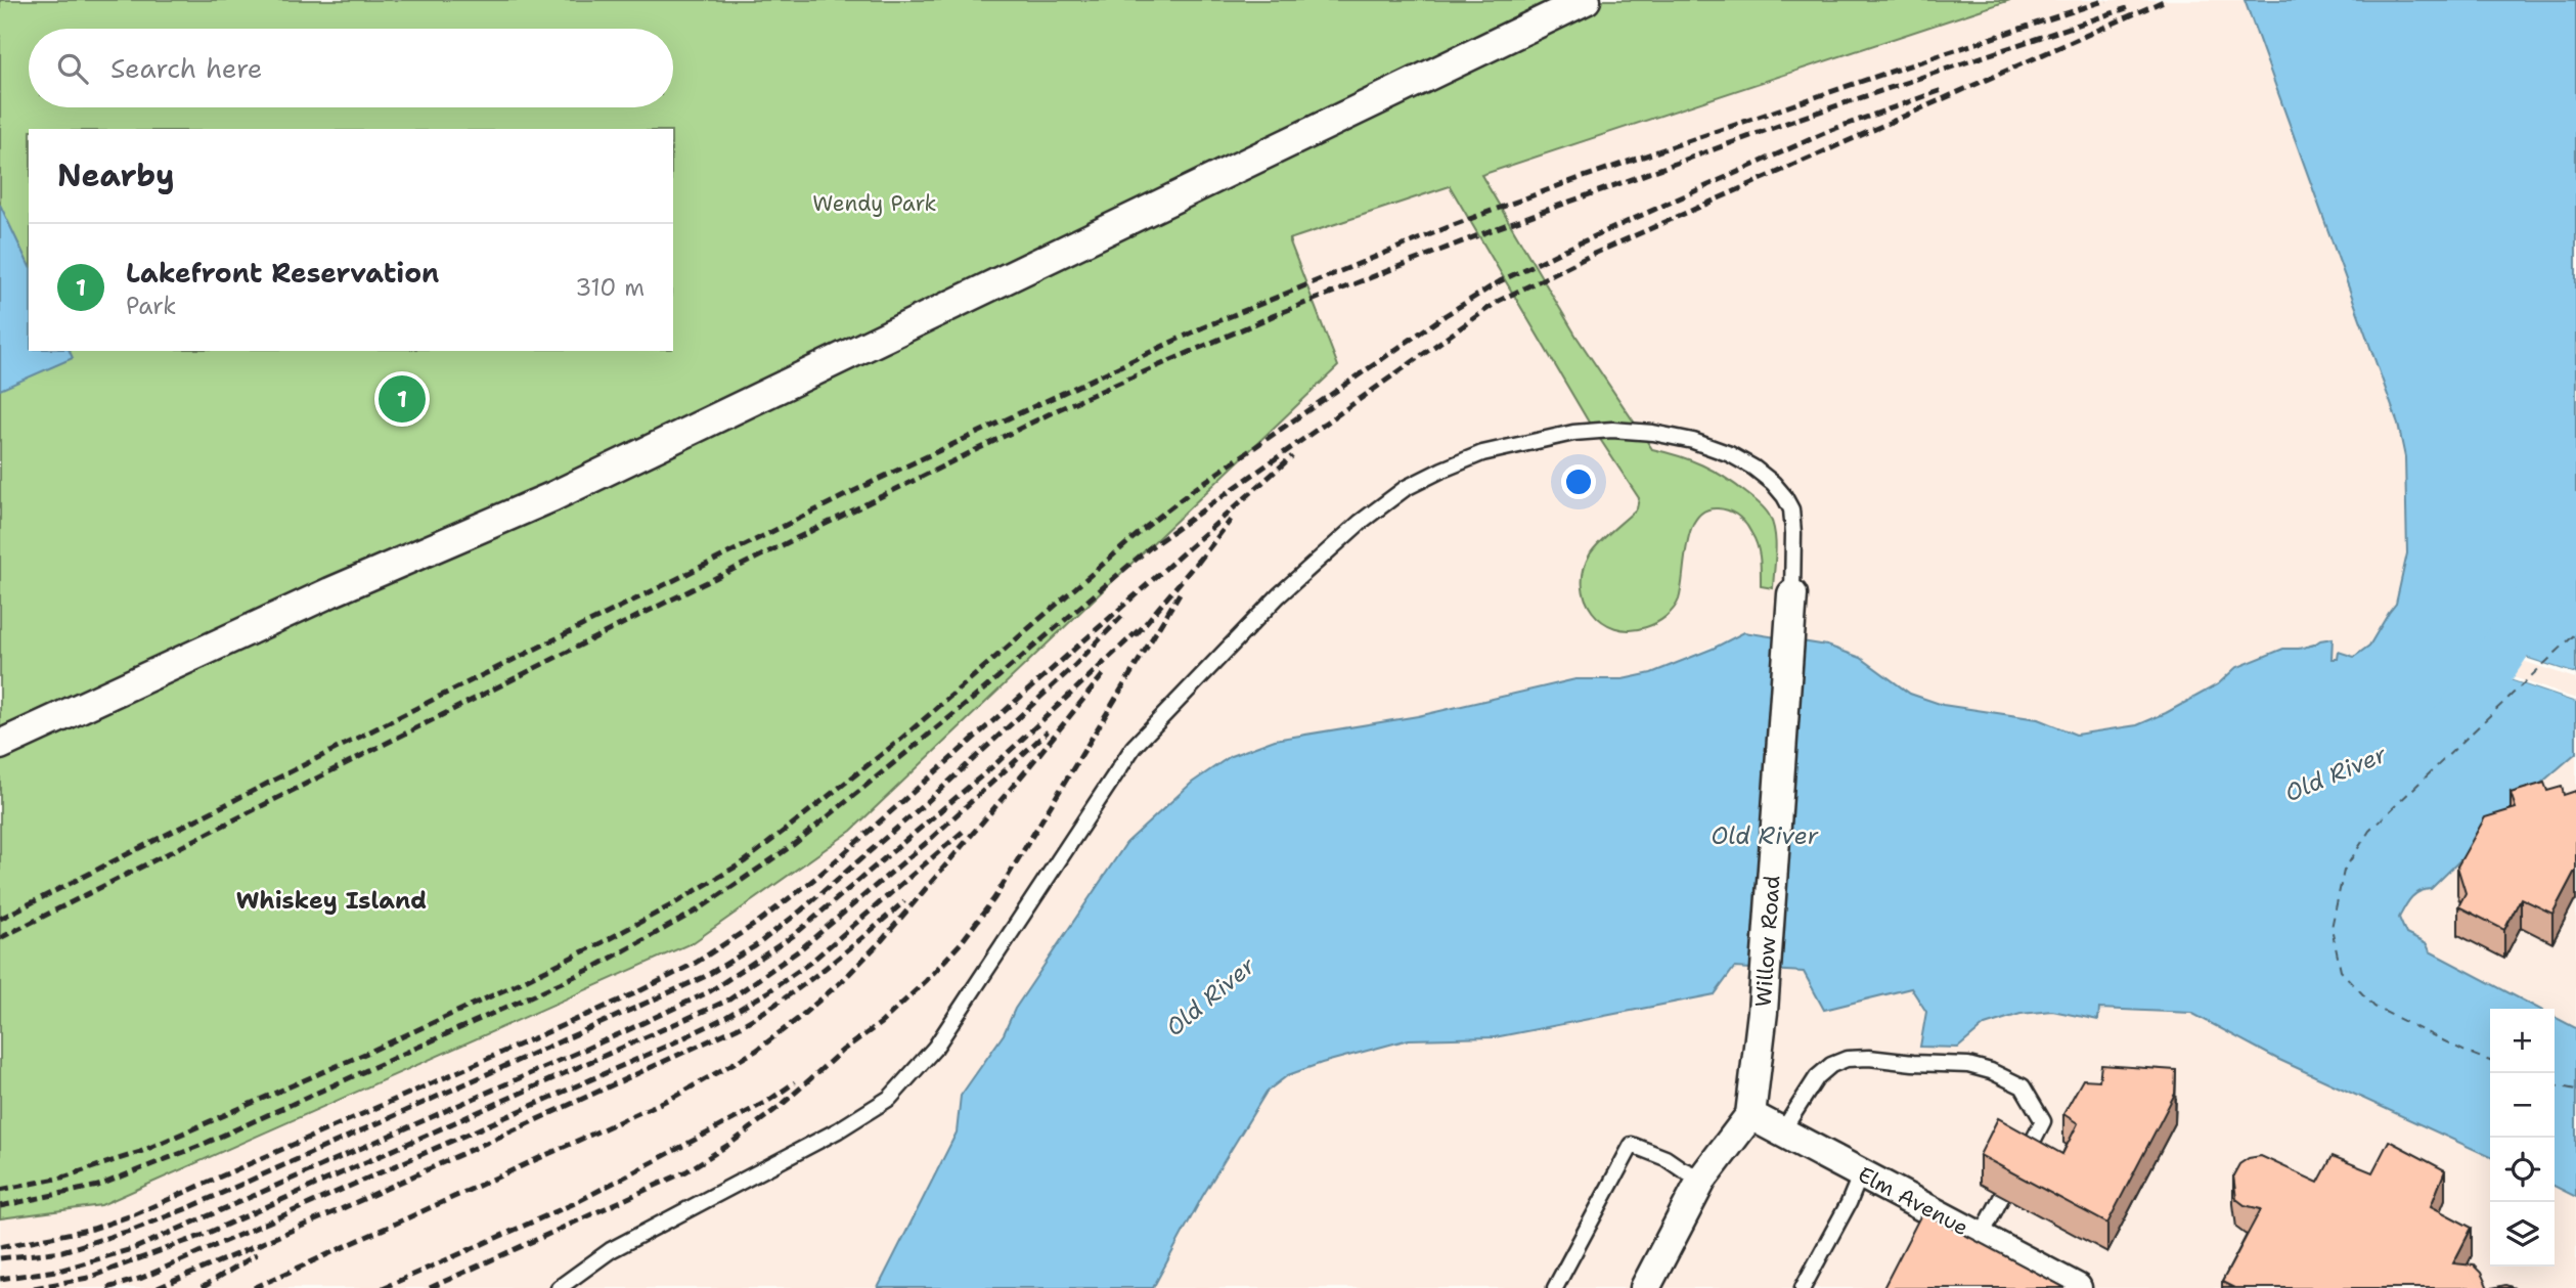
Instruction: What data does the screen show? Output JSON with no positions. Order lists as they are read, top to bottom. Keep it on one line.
{"streets":{"street":["Willow Road","Elm Avenue"]},"crossings":[["Willow Road","Elm Avenue"]],"districts":["Whiskey Island"],"water":["Old River"],"parks":["Wendy Park"],"page":{"search":"Search here","heading":"Nearby","list":[{"mark":"1","name":"Lakefront Reservation","note":"Park","value":"310 m"}],"pins":"1","map_buttons":["+","−"]}}
